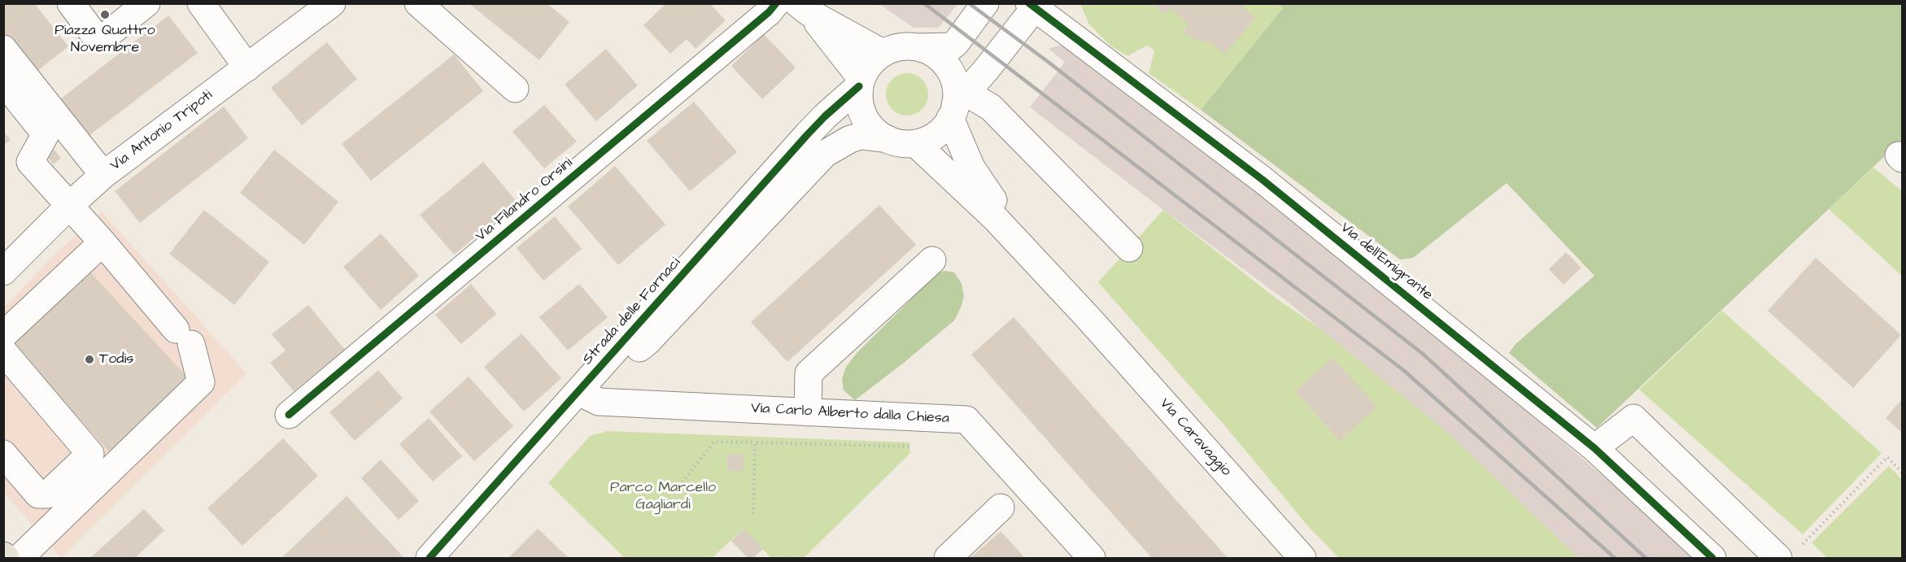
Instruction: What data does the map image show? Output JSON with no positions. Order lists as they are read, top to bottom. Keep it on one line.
{"streets":{"street":["Via Antonio Tripoti","Via Filandro Orsini","Via dell'Emigrante","Strada delle Fornaci","Via Carlo Alberto dalla Chiesa","Via Caravaggio"]},"crossings":[["Strada delle Fornaci","Via Carlo Alberto dalla Chiesa"],["Strada delle Fornaci","Via Caravaggio"]],"parks":["Parco Marcello Gagliardi"],"places":["Piazza Quattro Novembre","Todis"]}
